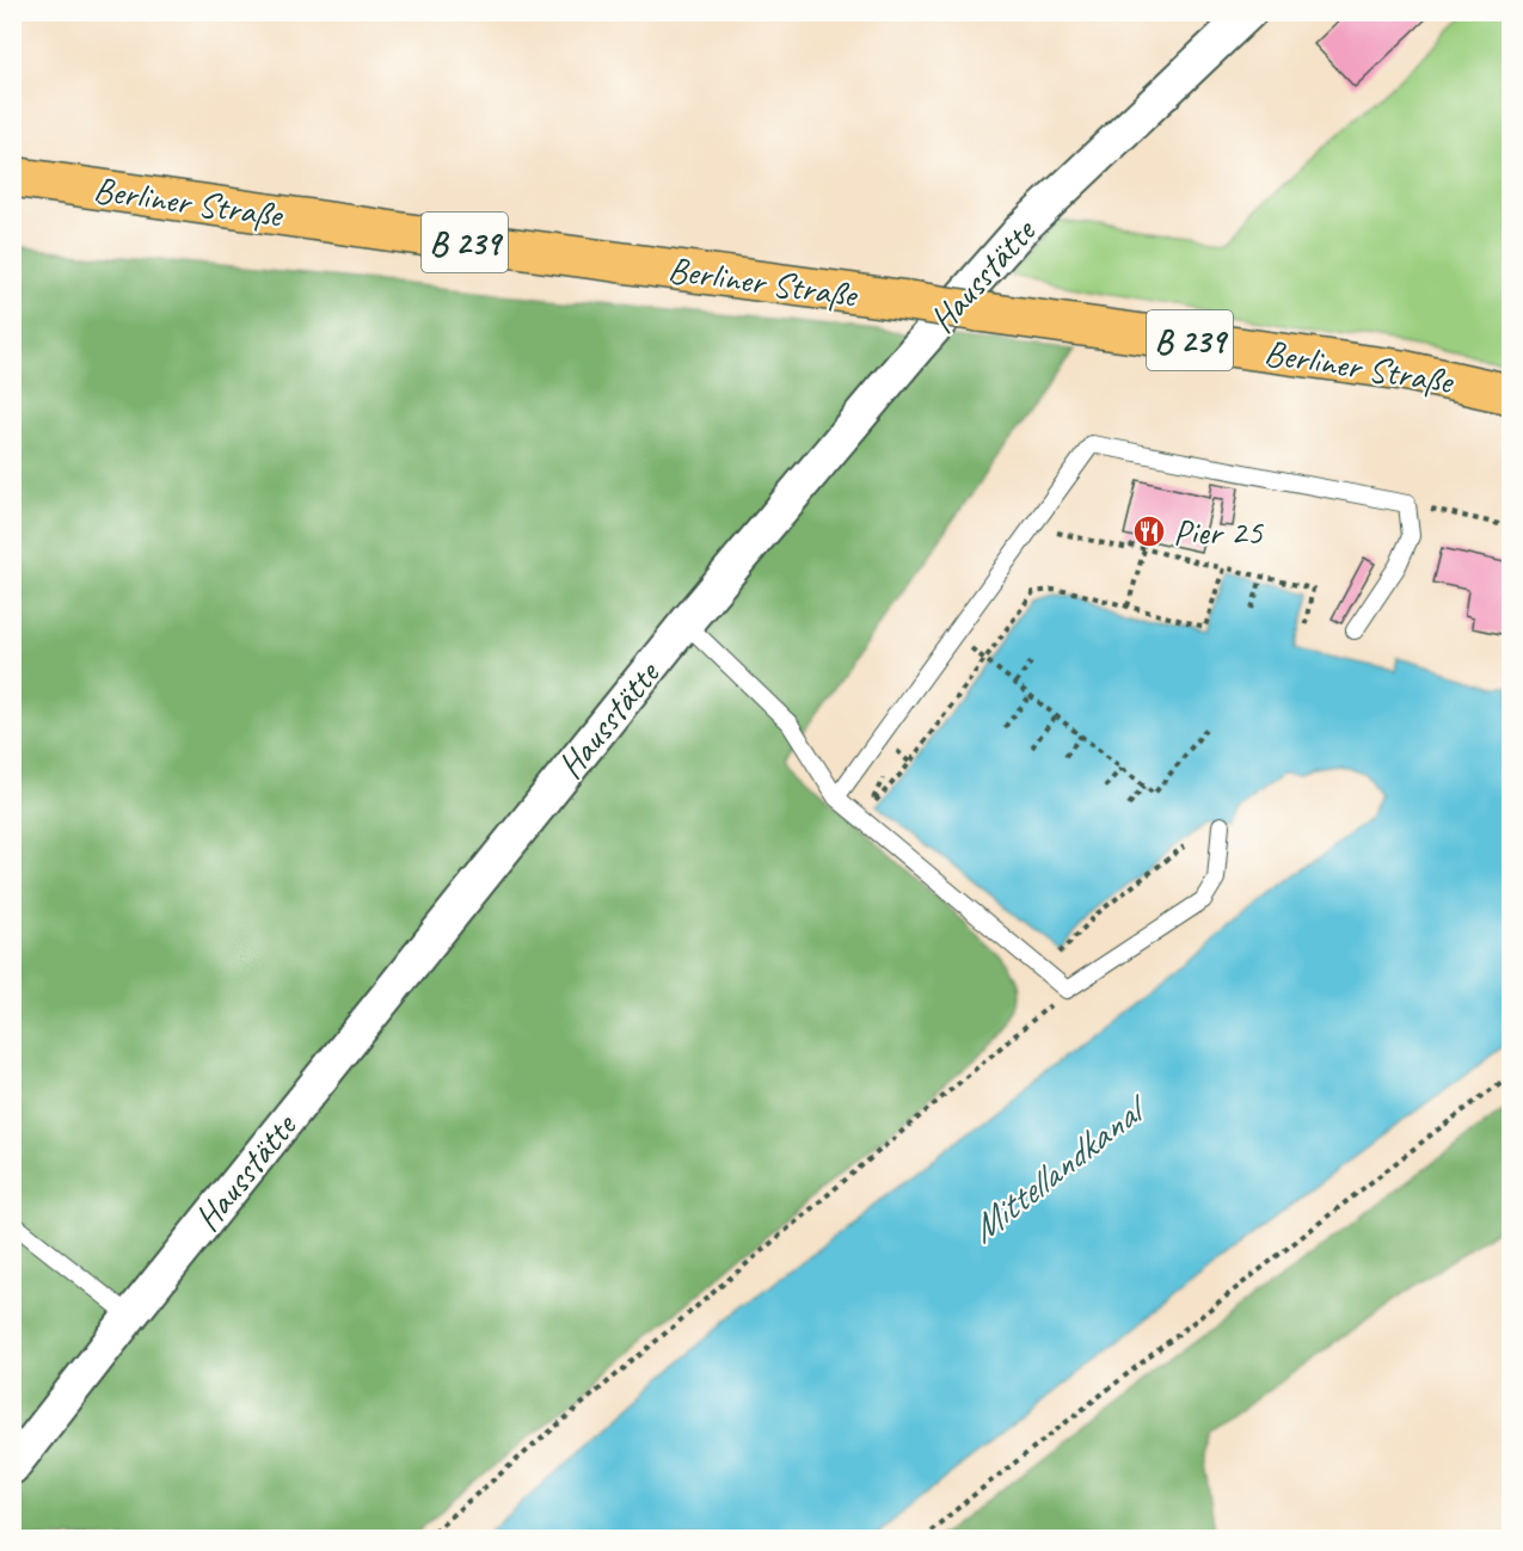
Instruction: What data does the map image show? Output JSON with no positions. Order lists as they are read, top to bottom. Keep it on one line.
{"streets":{"main road":["Berliner Straße","B 239"],"street":["Hausstätte"]},"water":["Mittellandkanal"],"places":{"restaurant":["Pier 25"]}}
